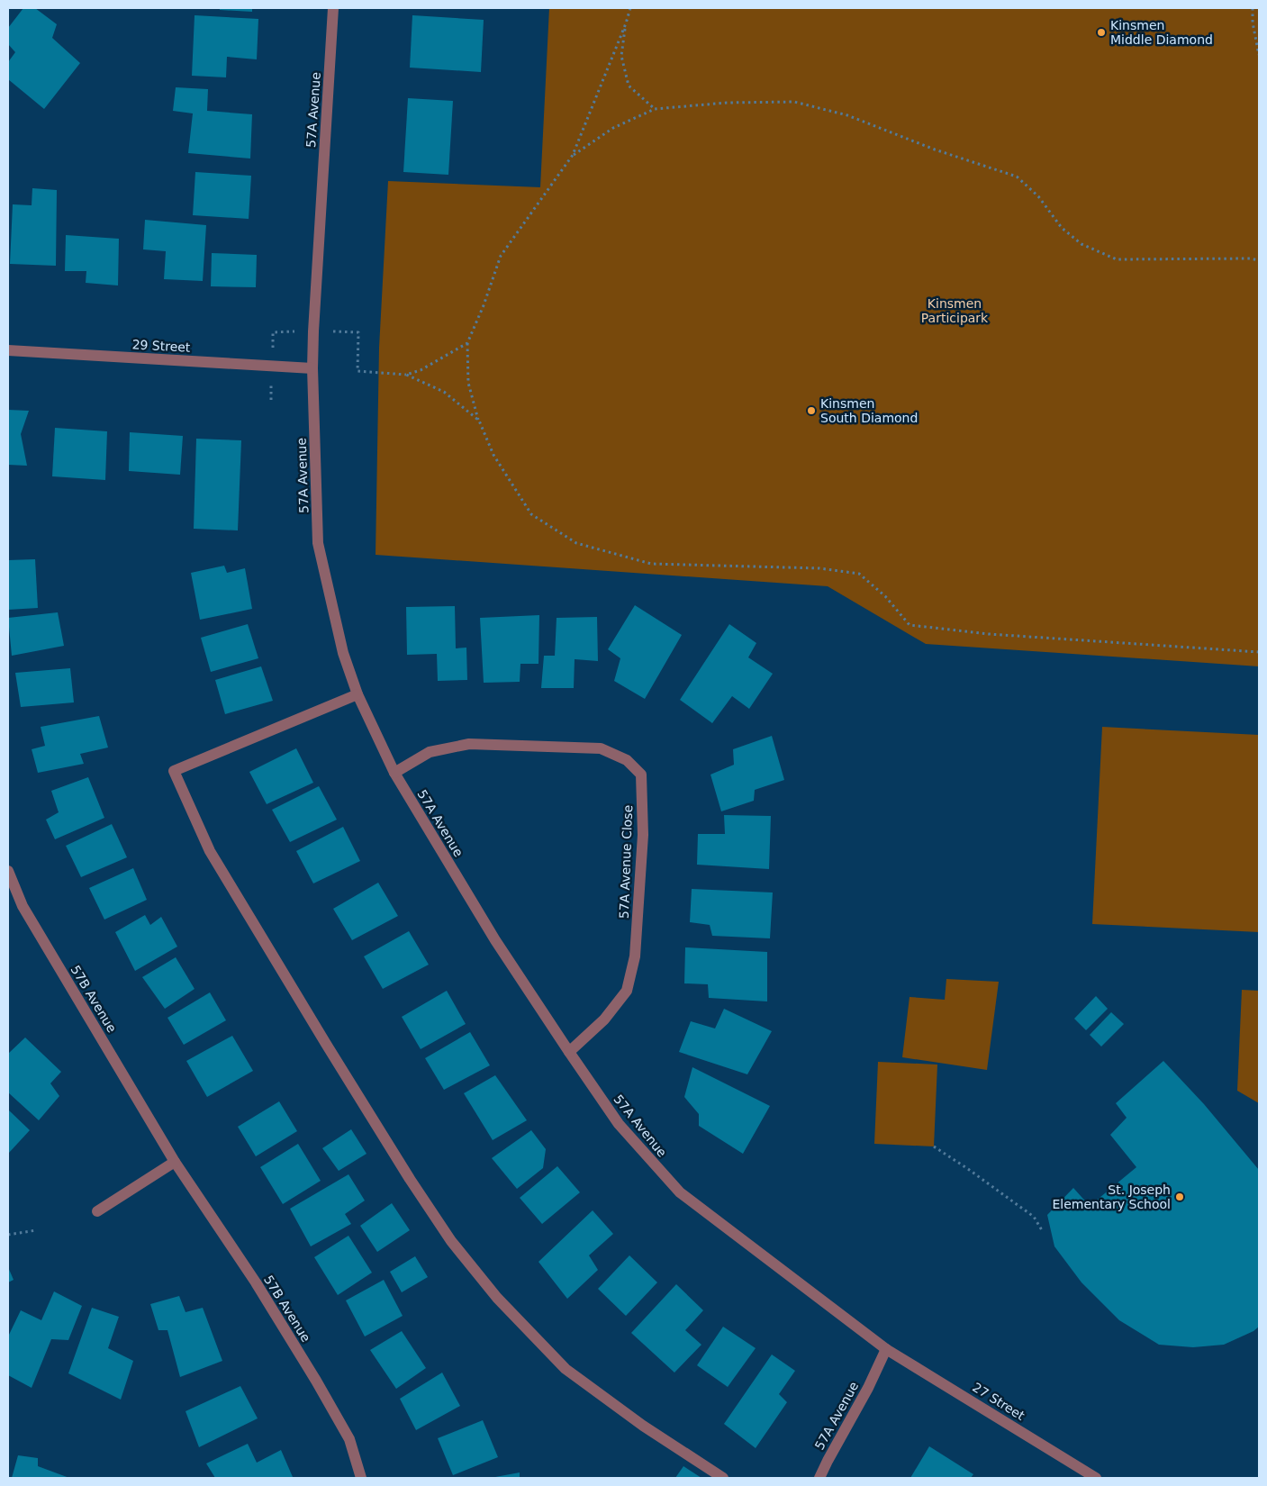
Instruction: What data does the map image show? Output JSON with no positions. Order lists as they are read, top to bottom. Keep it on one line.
{"streets":{"street":["57A Avenue","29 Street","57A Avenue Close","57B Avenue","27 Street"]},"crossings":[["57A Avenue","29 Street"],["57A Avenue","57A Avenue Close"],["57A Avenue","27 Street"]],"parks":["Kinsmen Participark"],"places":["Kinsmen Middle Diamond","Kinsmen South Diamond","St. Joseph Elementary School"]}
